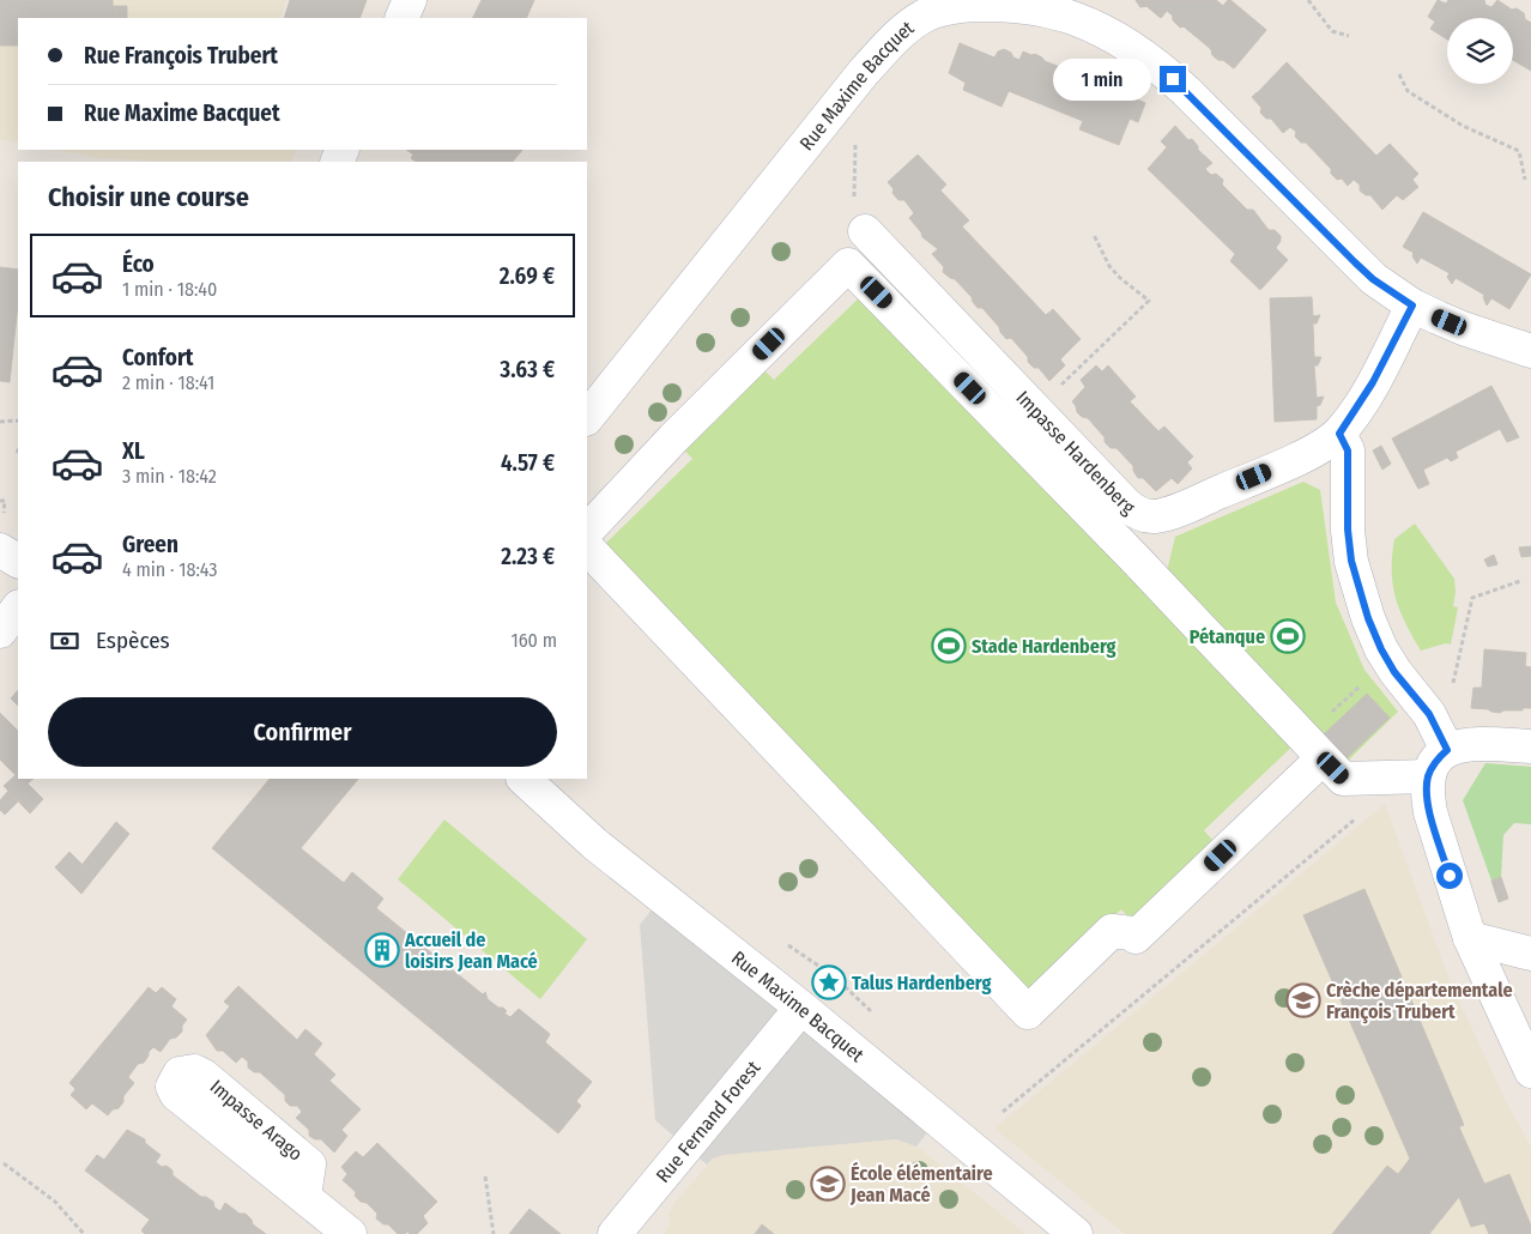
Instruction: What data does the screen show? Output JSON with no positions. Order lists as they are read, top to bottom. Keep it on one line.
{"streets":{"street":["Rue Maxime Bacquet","Impasse Hardenberg","Rue Fernand Forest"]},"crossings":[["Rue Maxime Bacquet","Rue Fernand Forest"]],"places":{"sports":["Pétanque","Stade Hardenberg"],"building":["Accueil de loisirs Jean Macé"],"place":["Talus Hardenberg"],"school or university":["Crèche départementale François Trubert","École élémentaire Jean Macé"]},"page":{"banner":["Rue François Trubert","Rue Maxime Bacquet"],"bubble":"1 min","heading":"Choisir une course","list":[{"name":"Éco","note":"1 min · 18:40","value":"2.69 €"},{"name":"Confort","note":"2 min · 18:41","value":"3.63 €"},{"name":"XL","note":"3 min · 18:42","value":"4.57 €"},{"name":"Green","note":"4 min · 18:43","value":"2.23 €"}],"pay":["Espèces","160 m"],"buttons":"Confirmer"}}
